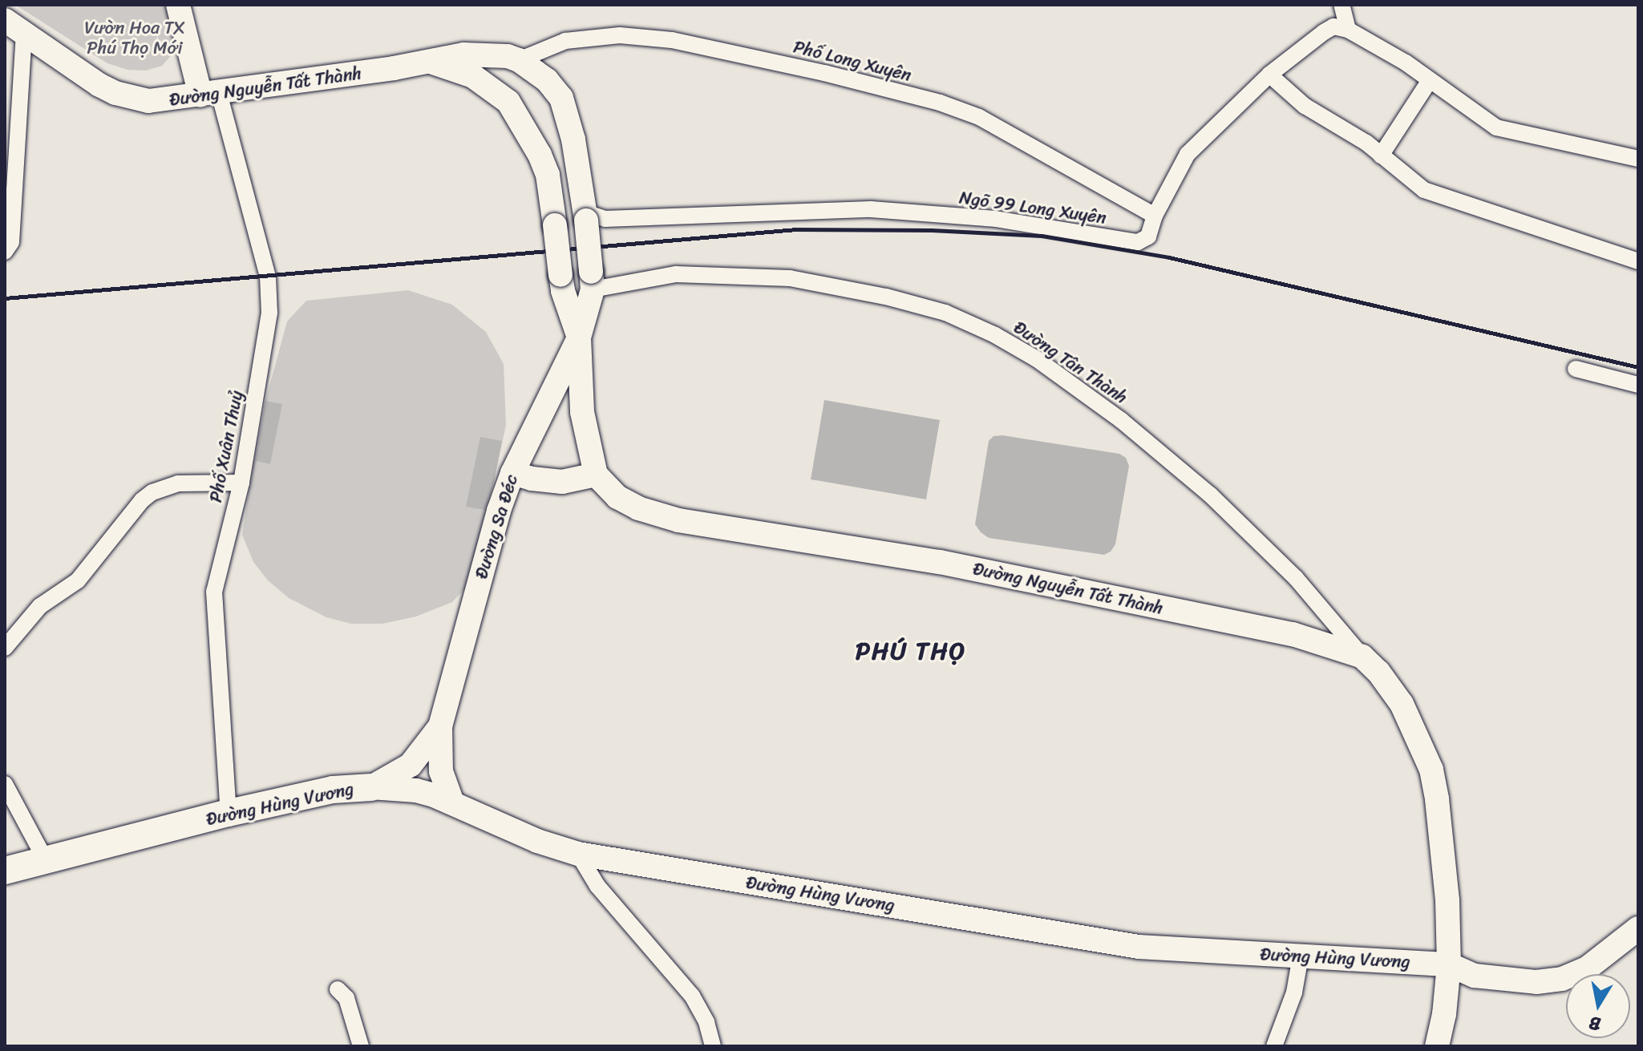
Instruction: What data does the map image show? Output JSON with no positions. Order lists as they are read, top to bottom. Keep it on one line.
{"streets":{"main road":["Đường Nguyễn Tất Thành","Đường Sa Đéc","Đường Hùng Vương"],"street":["Phố Long Xuyên","Ngõ 99 Long Xuyên","Đường Tân Thành","Phố Xuân Thuỷ"]},"crossings":[["Phố Long Xuyên","Đường Nguyễn Tất Thành"],["Phố Long Xuyên","Ngõ 99 Long Xuyên"],["Đường Nguyễn Tất Thành","Ngõ 99 Long Xuyên"],["Đường Nguyễn Tất Thành","Đường Tân Thành"],["Đường Nguyễn Tất Thành","Phố Xuân Thuỷ"],["Đường Nguyễn Tất Thành","Đường Sa Đéc"],["Đường Nguyễn Tất Thành","Đường Hùng Vương"],["Phố Xuân Thuỷ","Đường Hùng Vương"],["Đường Sa Đéc","Đường Hùng Vương"]],"districts":["PHÚ THỌ"],"parks":["Vườn Hoa TX Phú Thọ Mới"],"north":"bottom"}
